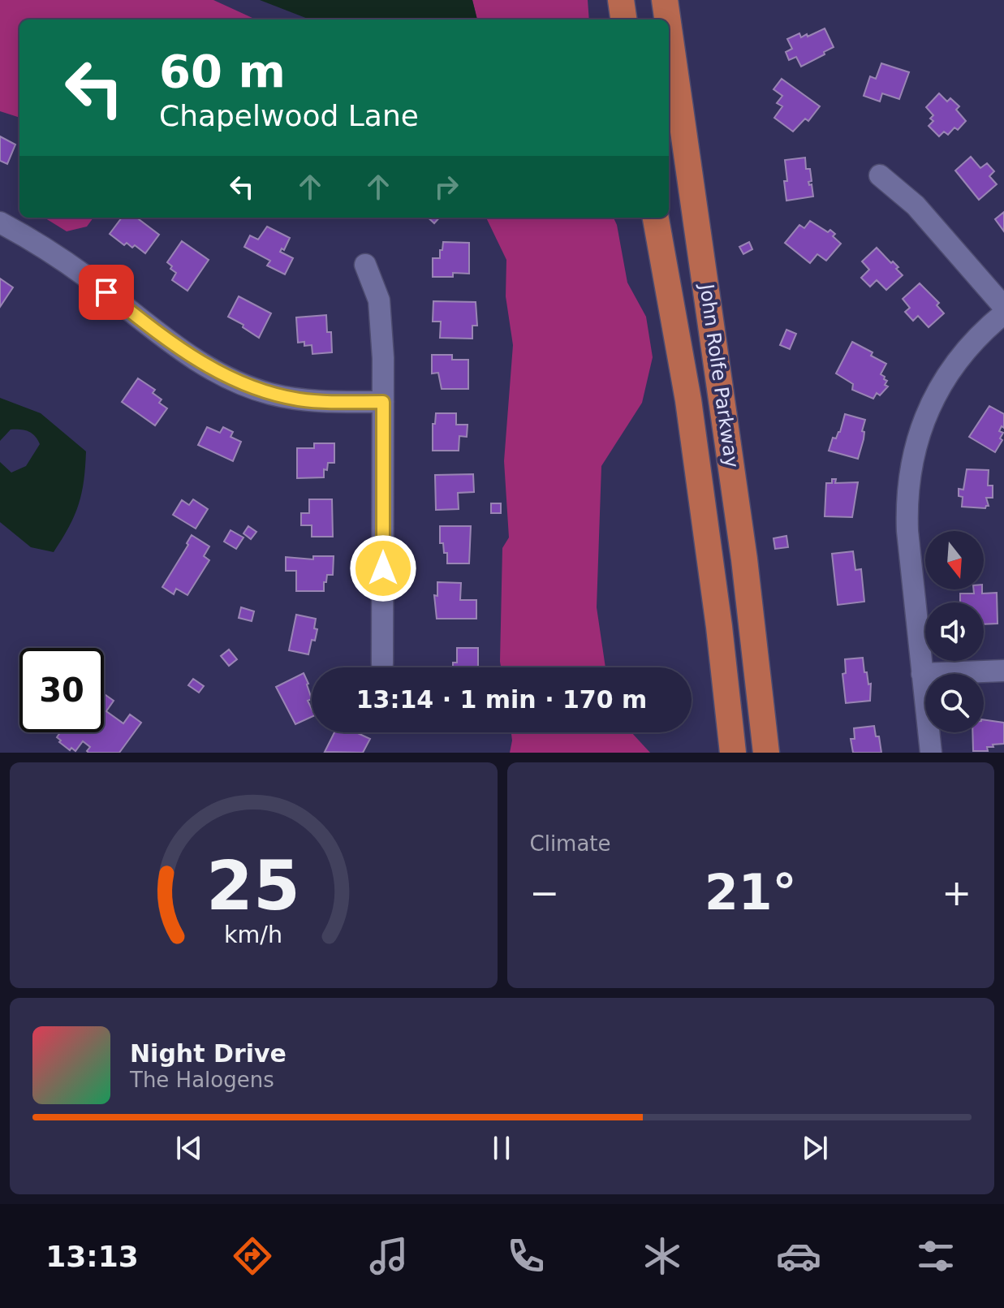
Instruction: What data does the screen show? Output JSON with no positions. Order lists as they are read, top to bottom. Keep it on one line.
{"streets":{"main road":["John Rolfe Parkway"]},"north":"bottom","page":{"turn":["60 m","Chapelwood Lane"],"limit":"30","trip":"13:14 · 1 min · 170 m","tile":"Climate","heat":["−","21°","+"],"song":["Night Drive","The Halogens"],"tabs":"13:13","gauge":["25","km/h"]}}
